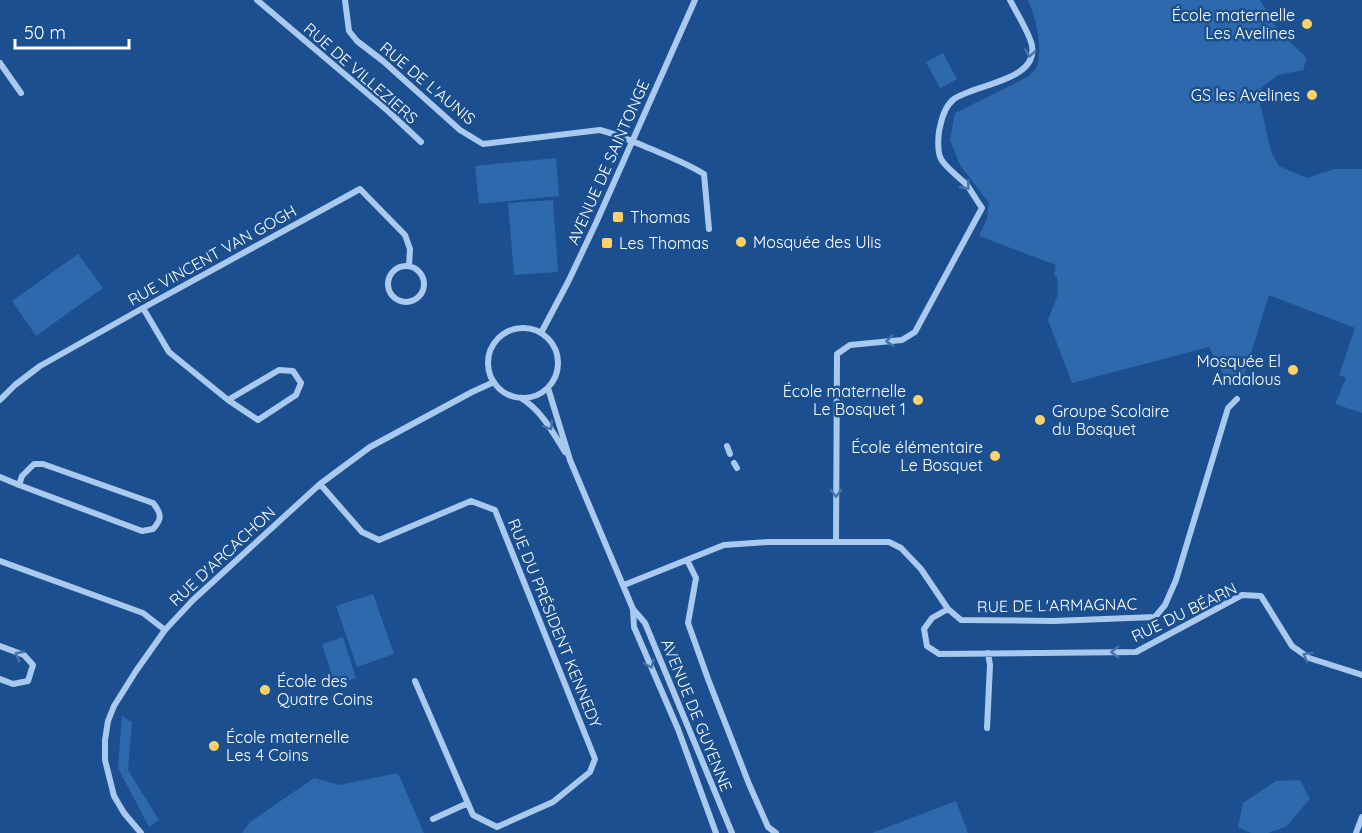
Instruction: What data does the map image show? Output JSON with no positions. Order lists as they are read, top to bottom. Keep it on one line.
{"streets":{"street":["RUE DE VILLEZIERS","RUE DE L'AUNIS","AVENUE DE SAINTONGE","RUE VINCENT VAN GOGH","RUE D'ARCACHON","RUE DE L'ARMAGNAC","RUE DU BÉARN","RUE DU PRÉSIDENT KENNEDY","AVENUE DE GUYENNE"]},"crossings":[["RUE DE L'AUNIS","AVENUE DE SAINTONGE"],["AVENUE DE SAINTONGE","RUE D'ARCACHON"],["AVENUE DE SAINTONGE","AVENUE DE GUYENNE"],["RUE D'ARCACHON","RUE DU PRÉSIDENT KENNEDY"],["RUE D'ARCACHON","AVENUE DE GUYENNE"],["RUE DE L'ARMAGNAC","RUE DU BÉARN"]],"one_way":["RUE DU BÉARN"],"places":{"other":["École maternelle Les Avelines","GS les Avelines","Mosquée des Ulis","Mosquée El Andalous","École maternelle Le Bosquet 1","Groupe Scolaire du Bosquet","École élémentaire Le Bosquet","École des Quatre Coins","École maternelle Les 4 Coins"],"transit":["Thomas","Les Thomas"]},"scale_bar":"50 m"}
